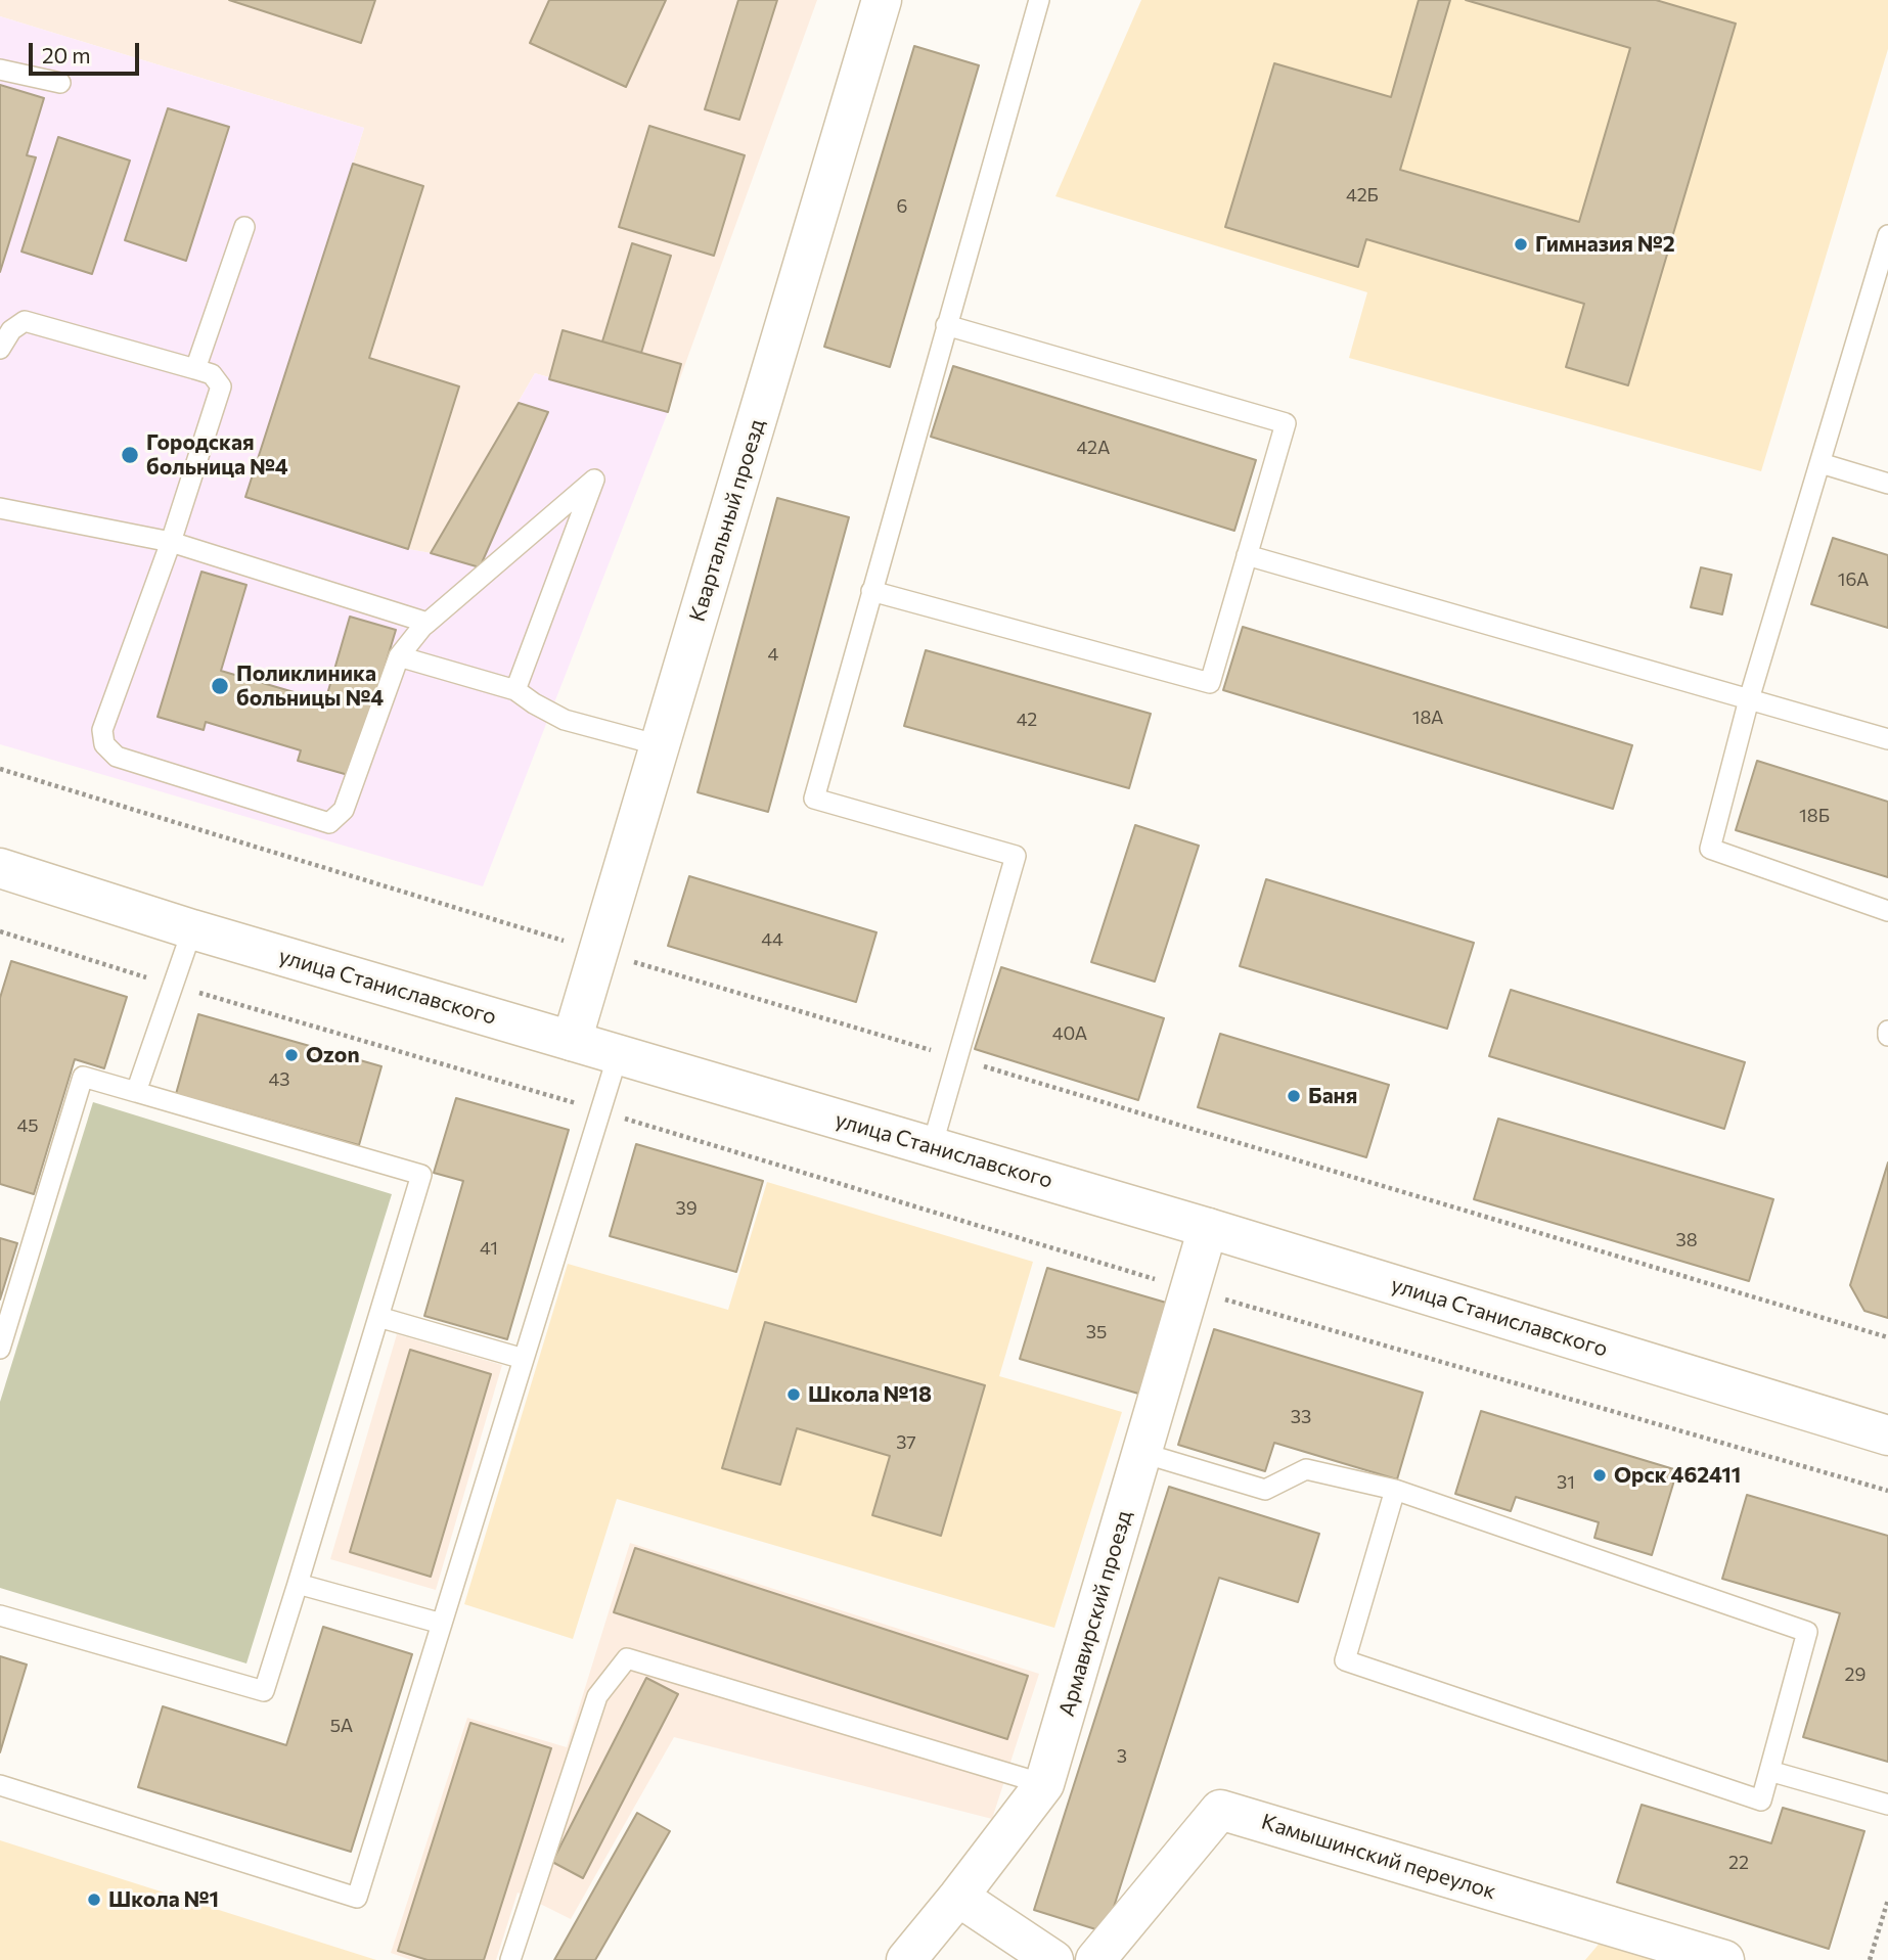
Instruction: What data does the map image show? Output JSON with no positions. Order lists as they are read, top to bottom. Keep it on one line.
{"streets":{"street":["Квартальный проезд","улица Станиславского","Армавирский проезд","Камышинский переулок"]},"crossings":[["Квартальный проезд","улица Станиславского"],["улица Станиславского","Армавирский проезд"]],"places":["Гимназия №2","Городская больница №4","Поликлиника больницы №4","Ozon","Баня","Школа №18","Орск 462411","Школа №1"],"house_numbers":["42Б","6","42А","16А","4","18А","42","18Б","44","40А","43","45","39","38","41","35","33","37","31","29","5А","3","22"],"scale_bar":"20 m"}
